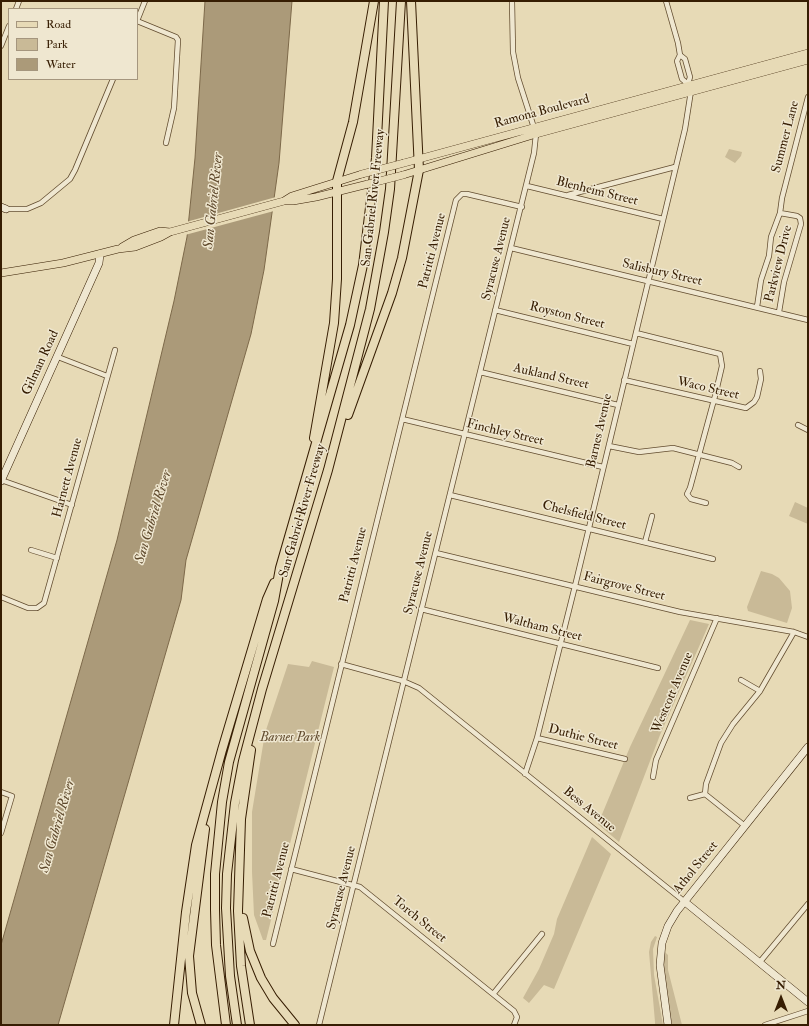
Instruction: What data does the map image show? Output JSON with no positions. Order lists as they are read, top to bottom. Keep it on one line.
{"streets":{"highway":["San Gabriel River Freeway"],"main road":["Ramona Boulevard"],"street":["Summer Lane","Blenheim Street","Patritti Avenue","Syracuse Avenue","Parkview Drive","Salisbury Street","Royston Street","Gilman Road","Aukland Street","Waco Street","Barnes Avenue","Finchley Street","Harnett Avenue","Chelsfield Street","Fairgrove Street","Waltham Street","Westcott Avenue","Duthie Street","Bess Avenue","Athol Street","Torch Street"]},"crossings":[["Ramona Boulevard","Syracuse Avenue"],["Ramona Boulevard","Gilman Road"],["Ramona Boulevard","Barnes Avenue"],["Summer Lane","Parkview Drive"],["Blenheim Street","Syracuse Avenue"],["Blenheim Street","Barnes Avenue"],["Patritti Avenue","Syracuse Avenue"],["Patritti Avenue","Finchley Street"],["Patritti Avenue","Bess Avenue"],["Patritti Avenue","Torch Street"],["Syracuse Avenue","Salisbury Street"],["Syracuse Avenue","Royston Street"],["Syracuse Avenue","Aukland Street"],["Syracuse Avenue","Finchley Street"],["Syracuse Avenue","Chelsfield Street"],["Syracuse Avenue","Fairgrove Street"],["Syracuse Avenue","Waltham Street"],["Syracuse Avenue","Bess Avenue"],["Syracuse Avenue","Torch Street"],["Parkview Drive","Salisbury Street"],["Salisbury Street","Barnes Avenue"],["Royston Street","Barnes Avenue"],["Aukland Street","Barnes Avenue"],["Waco Street","Barnes Avenue"],["Barnes Avenue","Finchley Street"],["Barnes Avenue","Chelsfield Street"],["Barnes Avenue","Fairgrove Street"],["Barnes Avenue","Waltham Street"],["Barnes Avenue","Duthie Street"],["Barnes Avenue","Bess Avenue"],["Fairgrove Street","Westcott Avenue"],["Bess Avenue","Athol Street"]],"water":["San Gabriel River"],"parks":["Barnes Park"],"legend":["Road","Park","Water"],"north":"top"}
